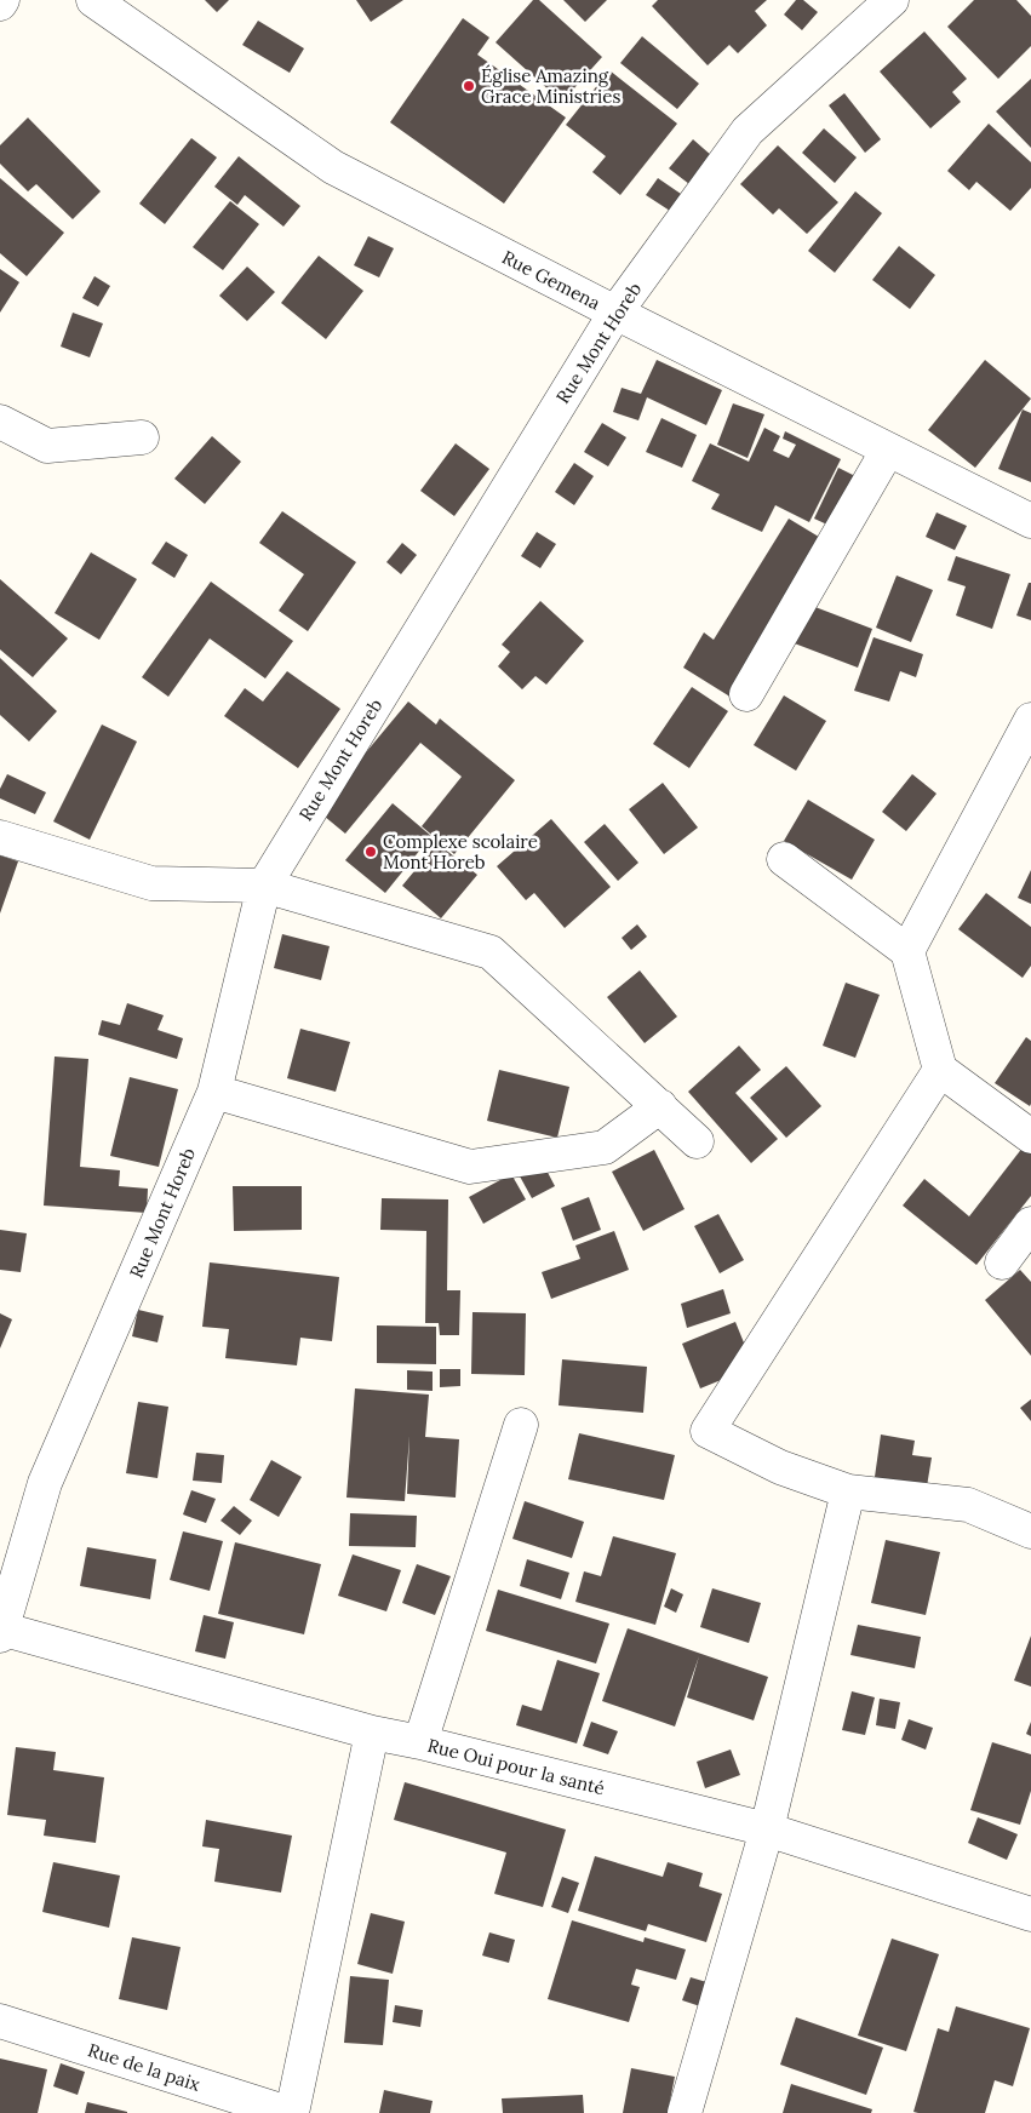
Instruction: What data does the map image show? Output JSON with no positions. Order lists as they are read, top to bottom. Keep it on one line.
{"streets":{"street":["Rue Gemena","Rue Mont Horeb","Rue Oui pour la santé","Rue de la paix"]},"crossings":[["Rue Gemena","Rue Mont Horeb"],["Rue Mont Horeb","Rue Oui pour la santé"]],"places":["Église Amazing Grace Ministries","Complexe scolaire Mont Horeb"]}
